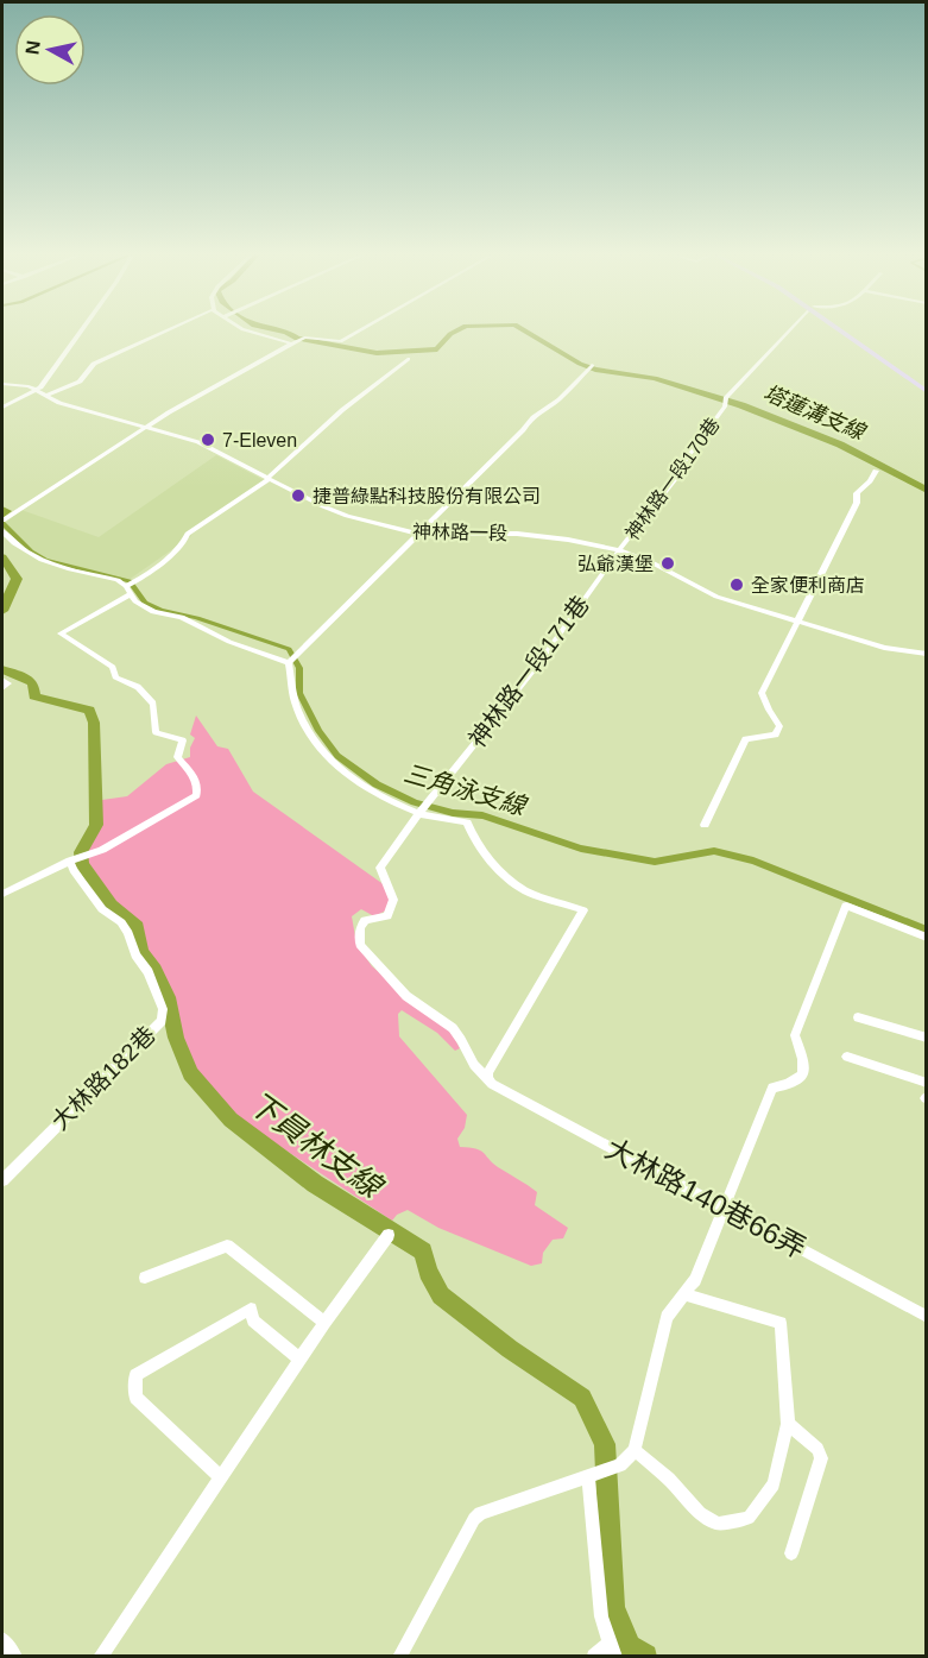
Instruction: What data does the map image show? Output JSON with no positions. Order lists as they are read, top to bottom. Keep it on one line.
{"streets":{"street":["神林路一段170巷","神林路一段","神林路一段171巷","大林路182巷","大林路140巷66弄"]},"crossings":[["神林路一段170巷","神林路一段"],["神林路一段170巷","神林路一段171巷"],["神林路一段","神林路一段171巷"],["神林路一段171巷","大林路140巷66弄"]],"water":["塔蓮溝支線","三角泳支線","下員林支線"],"places":["7-Eleven","捷普綠點科技股份有限公司","弘爺漢堡","全家便利商店"],"north":"left"}
